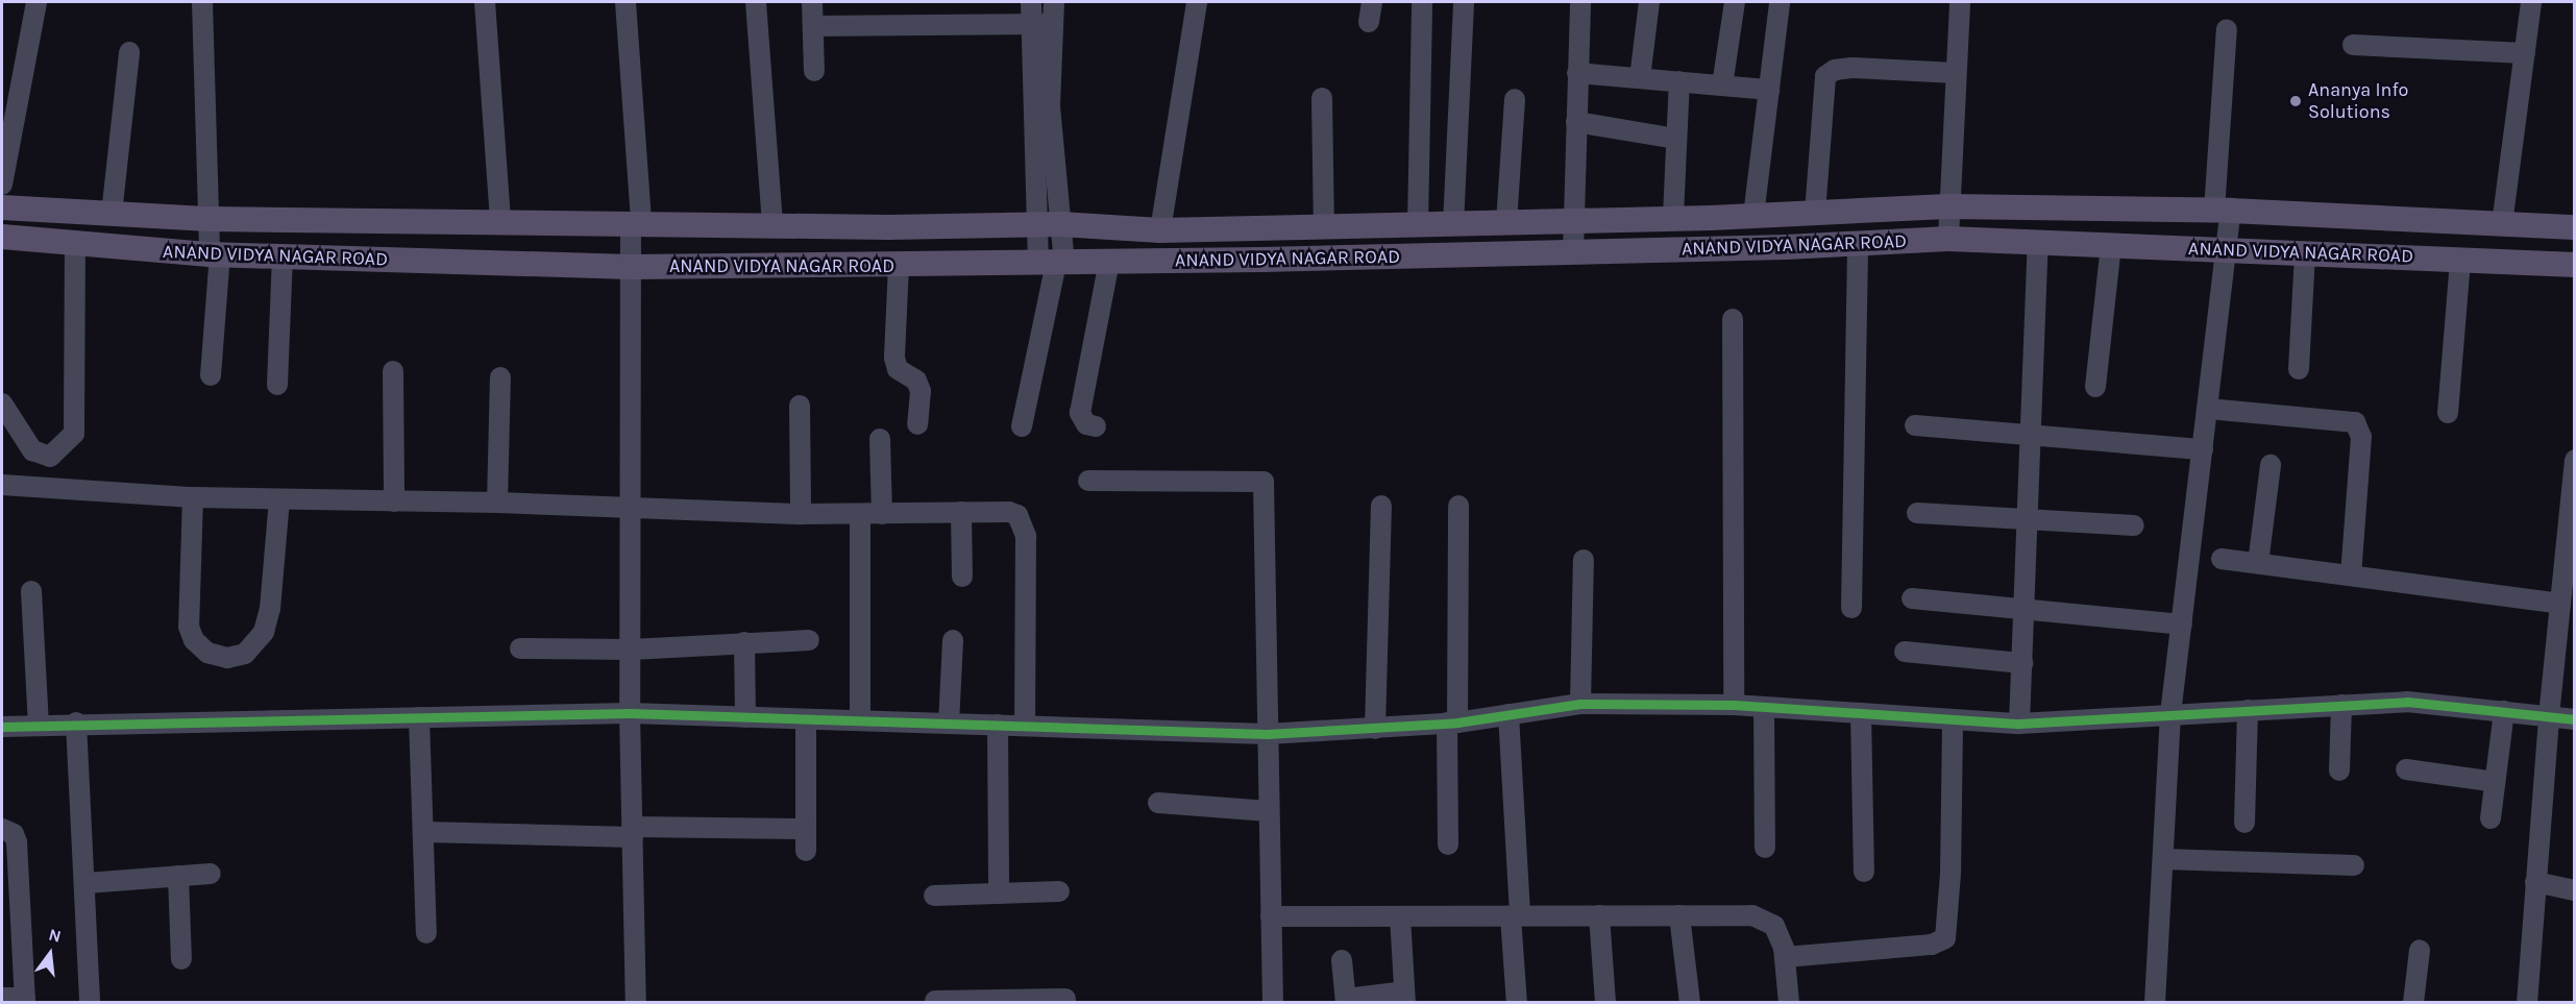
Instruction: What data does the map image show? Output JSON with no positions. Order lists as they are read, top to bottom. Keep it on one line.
{"streets":{"main road":["ANAND VIDYA NAGAR ROAD"]},"places":["Ananya Info Solutions"],"north":"top"}
